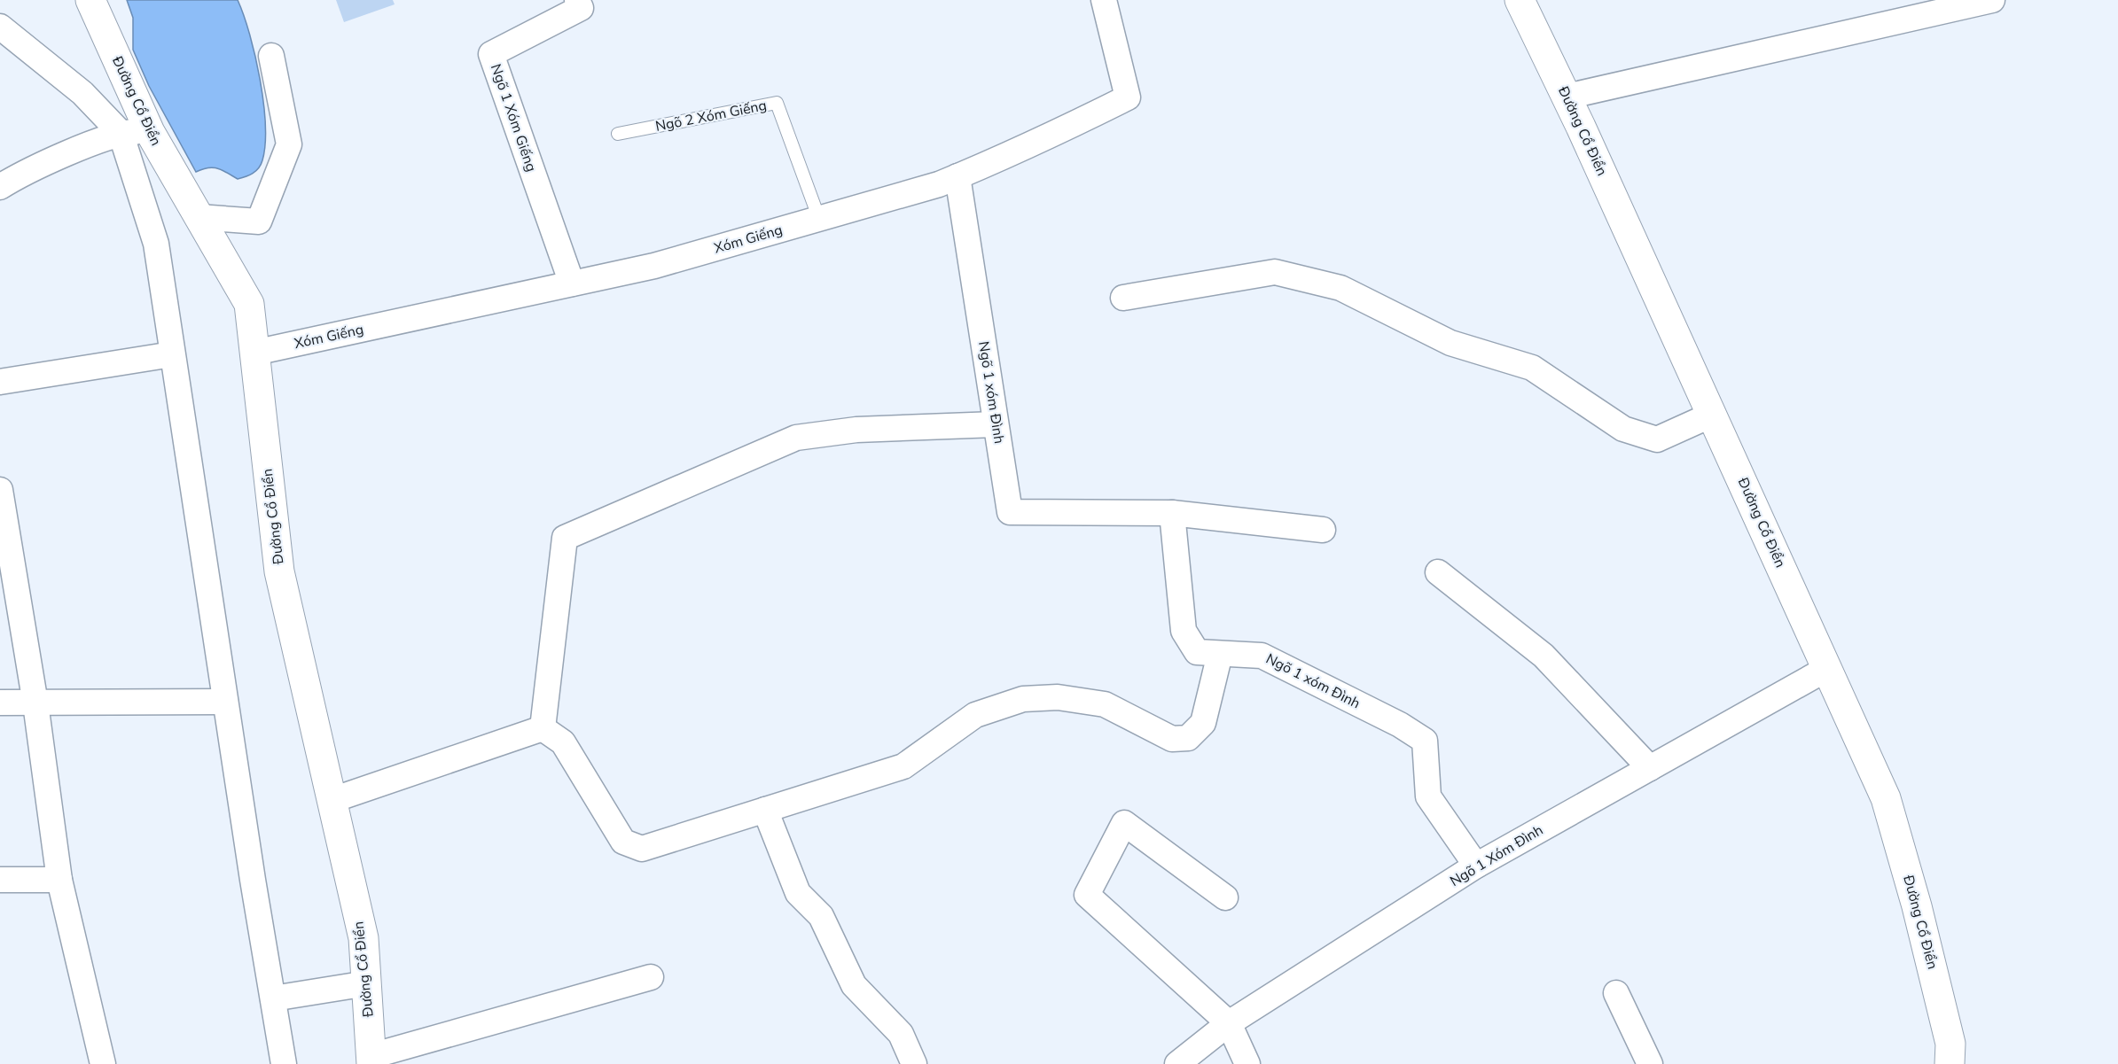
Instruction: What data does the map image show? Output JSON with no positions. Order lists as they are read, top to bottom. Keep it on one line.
{"streets":{"street":["Đường Cổ Điển","Ngõ 1 Xóm Giếng","Xóm Giếng","Ngõ 1 xóm Đình","Ngõ 1 Xóm Đình"],"lane":["Ngõ 2 Xóm Giếng"]},"crossings":[["Đường Cổ Điển","Xóm Giếng"],["Đường Cổ Điển","Ngõ 1 Xóm Đình"],["Ngõ 2 Xóm Giếng","Xóm Giếng"],["Ngõ 1 Xóm Giếng","Xóm Giếng"],["Xóm Giếng","Ngõ 1 xóm Đình"],["Ngõ 1 xóm Đình","Ngõ 1 Xóm Đình"]]}
